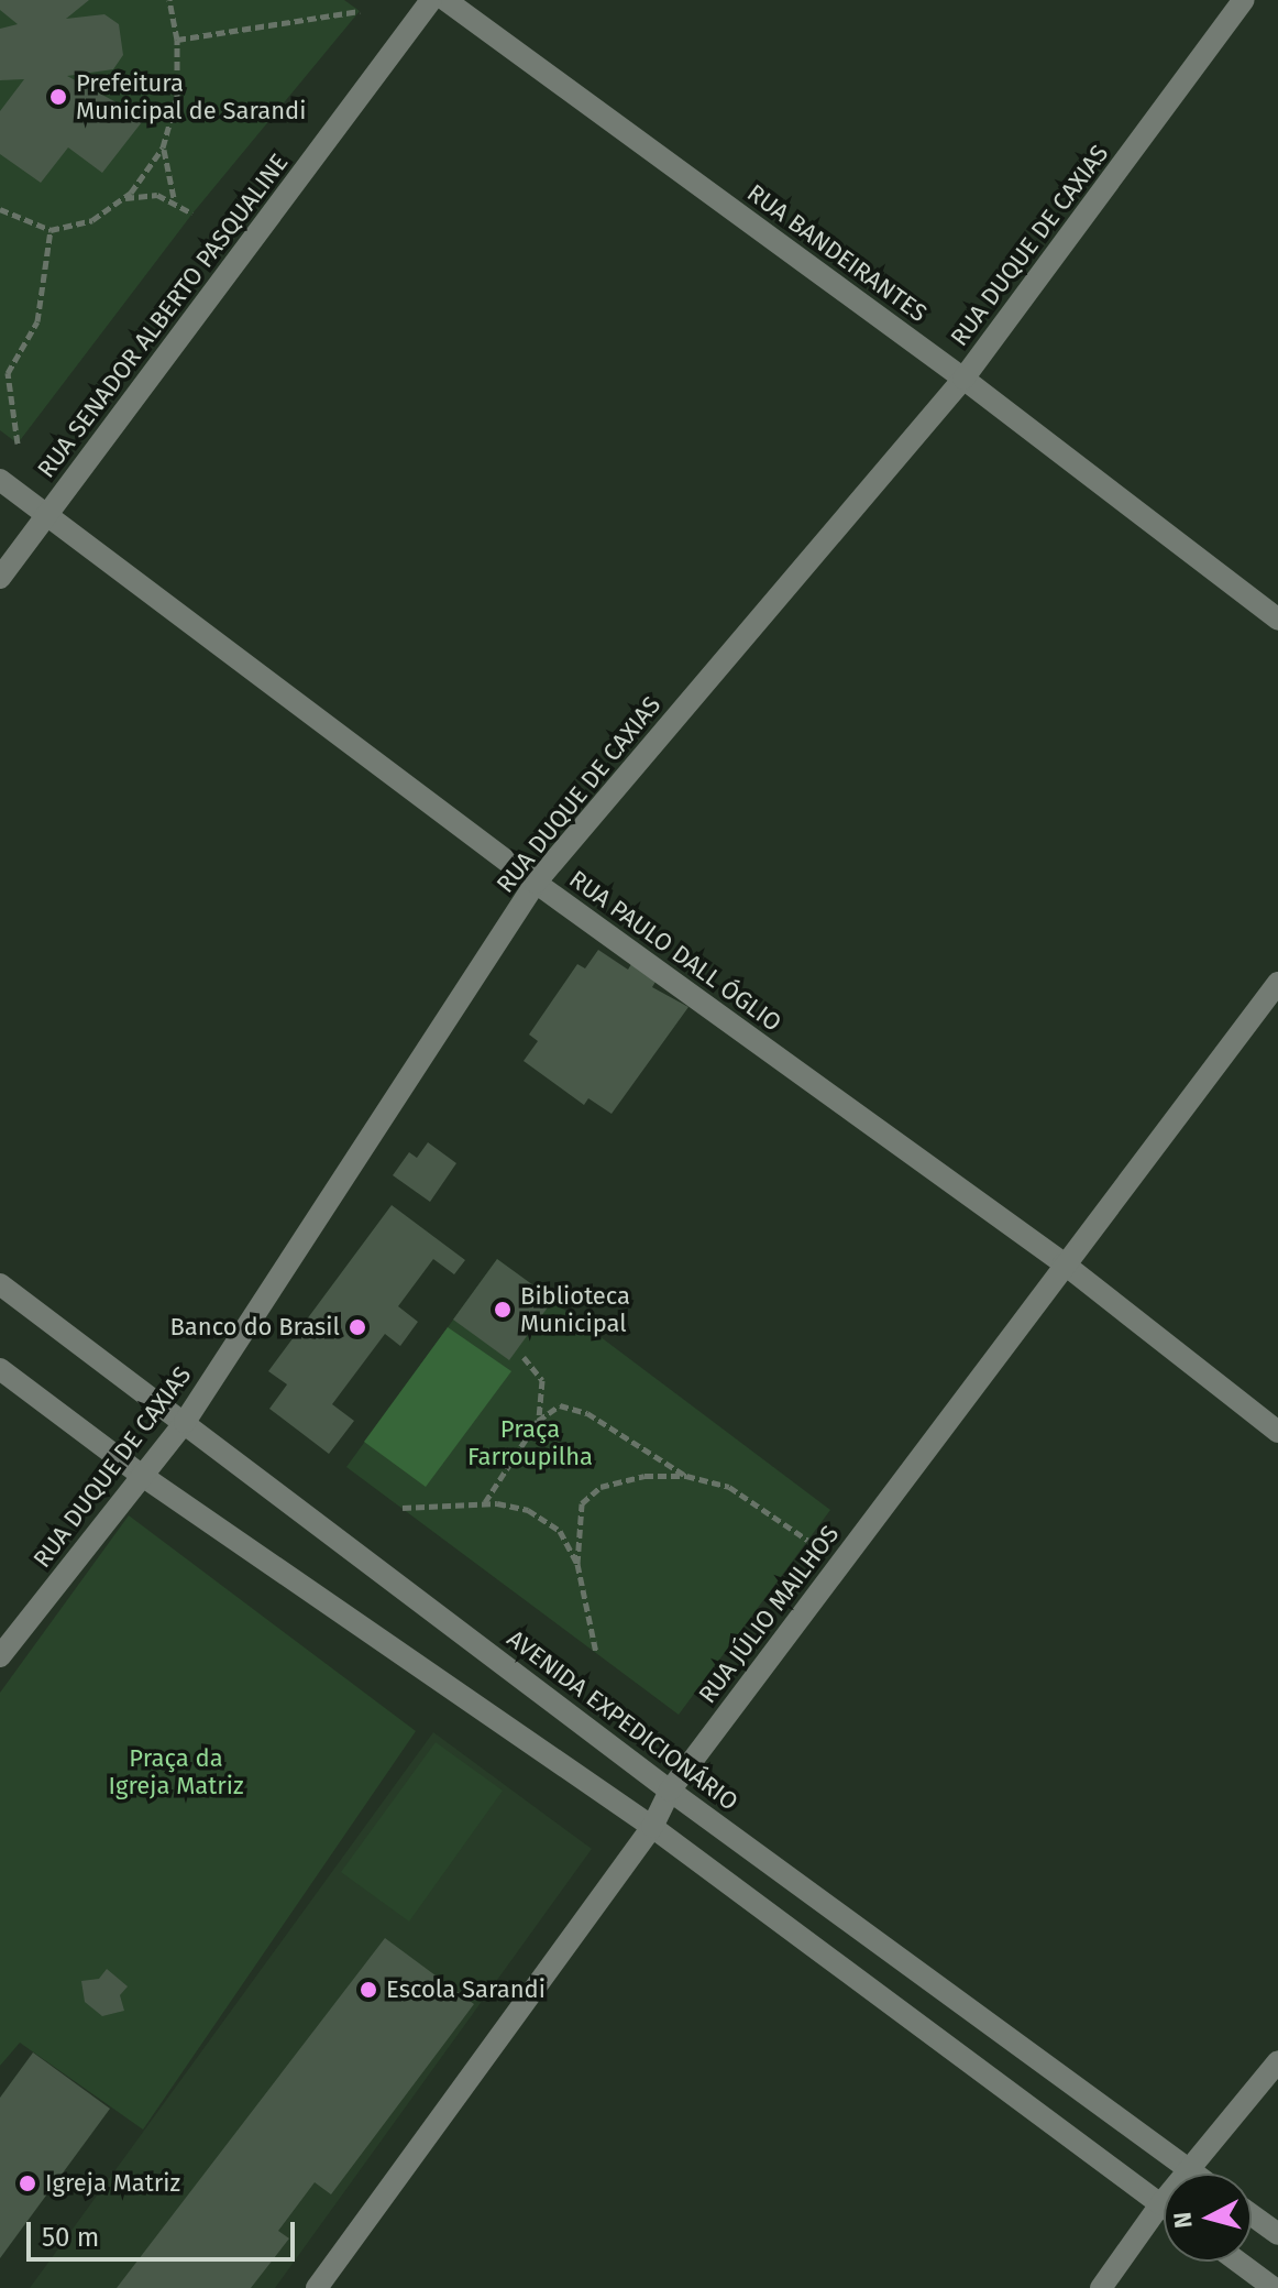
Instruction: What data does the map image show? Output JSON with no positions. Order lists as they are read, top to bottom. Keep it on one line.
{"streets":{"street":["RUA DUQUE DE CAXIAS","RUA BANDEIRANTES","RUA SENADOR ALBERTO PASQUALINE","RUA PAULO DALL ÓGLIO","RUA JÚLIO MAILHOS","AVENIDA EXPEDICIONÁRIO"]},"crossings":[["RUA DUQUE DE CAXIAS","RUA BANDEIRANTES"],["RUA DUQUE DE CAXIAS","RUA PAULO DALL ÓGLIO"],["RUA DUQUE DE CAXIAS","AVENIDA EXPEDICIONÁRIO"],["RUA SENADOR ALBERTO PASQUALINE","RUA PAULO DALL ÓGLIO"],["RUA PAULO DALL ÓGLIO","RUA JÚLIO MAILHOS"],["RUA JÚLIO MAILHOS","AVENIDA EXPEDICIONÁRIO"]],"parks":["Praça Farroupilha","Praça da Igreja Matriz"],"places":["Prefeitura Municipal de Sarandi","Biblioteca Municipal","Banco do Brasil","Escola Sarandi","Igreja Matriz"],"scale_bar":"50 m","north":"left"}
